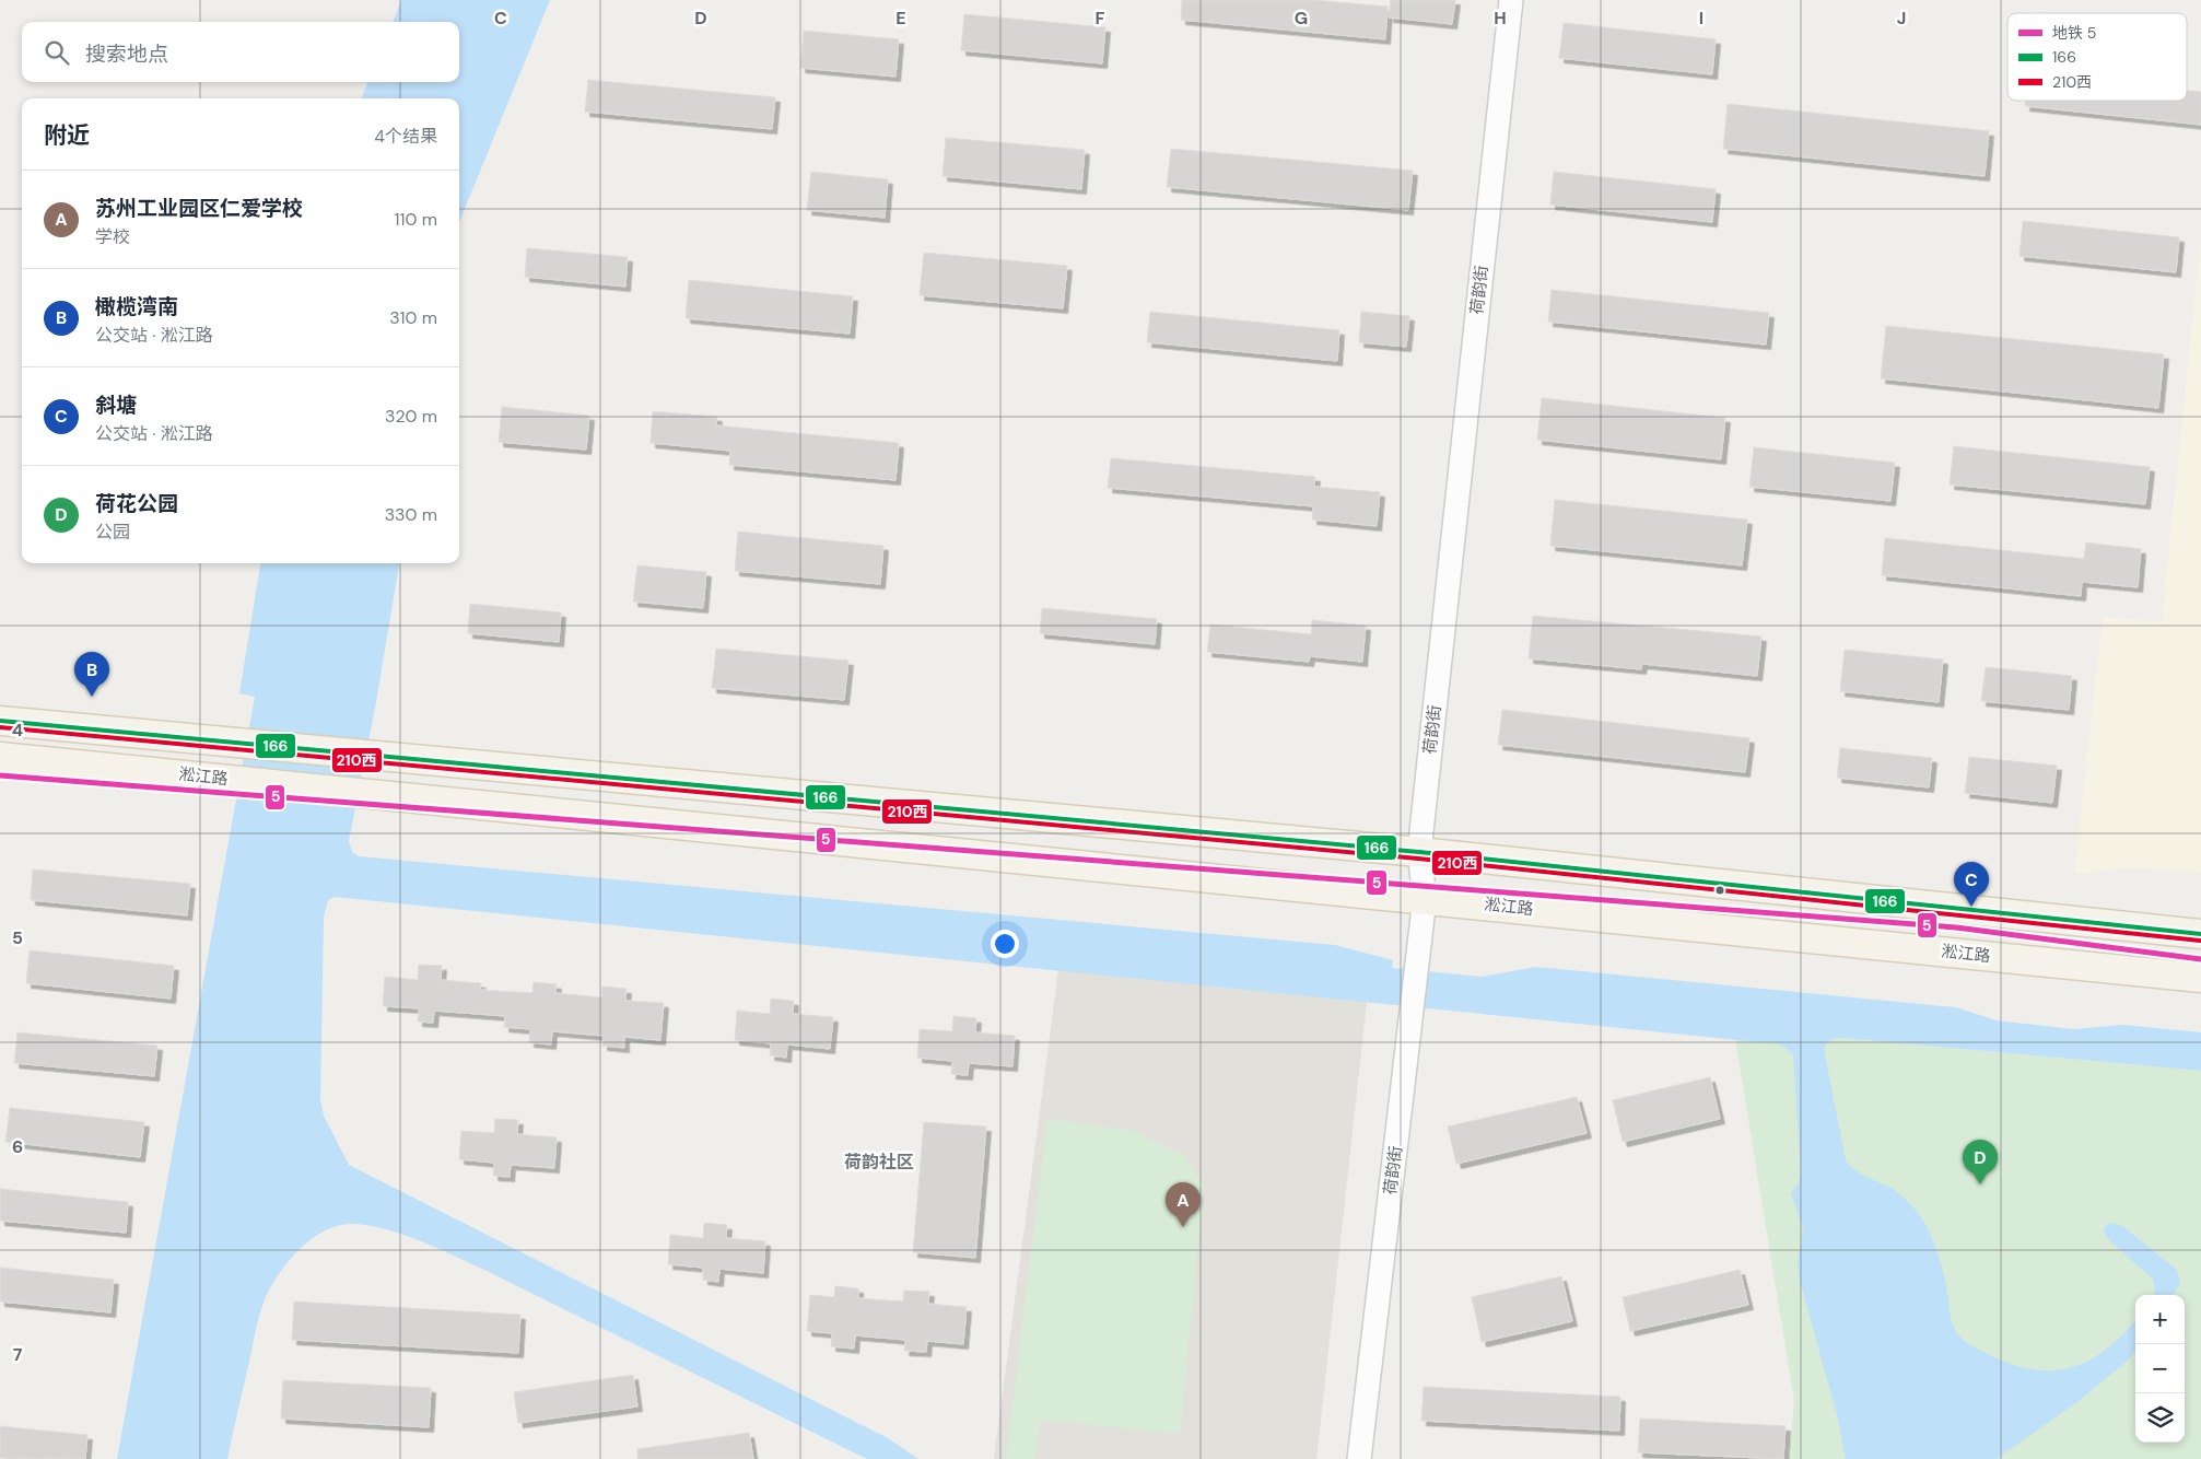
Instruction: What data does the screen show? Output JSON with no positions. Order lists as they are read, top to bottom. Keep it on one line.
{"streets":{"main road":["淞江路"],"street":["荷韵街"]},"crossings":[["荷韵街","淞江路"]],"districts":["荷韵社区"],"lines":["transit line 166","transit line 210西","metro line 5"],"legend":["地铁 5","166","210西"],"page":{"search":"搜索地点","heading":["附近","4个结果"],"list":[{"mark":"A","name":"苏州工业园区仁爱学校","note":"学校","value":"110 m"},{"mark":"B","name":"橄榄湾南","note":"公交站 · 淞江路","value":"310 m"},{"mark":"C","name":"斜塘","note":"公交站 · 淞江路","value":"320 m"},{"mark":"D","name":"荷花公园","note":"公园","value":"330 m"}],"pins":["B","C","D","A"],"map_buttons":["+","−"]},"grid":{"columns":["C","D","E","F","G","H","I","J"],"rows":["4","5","6","7"]}}
